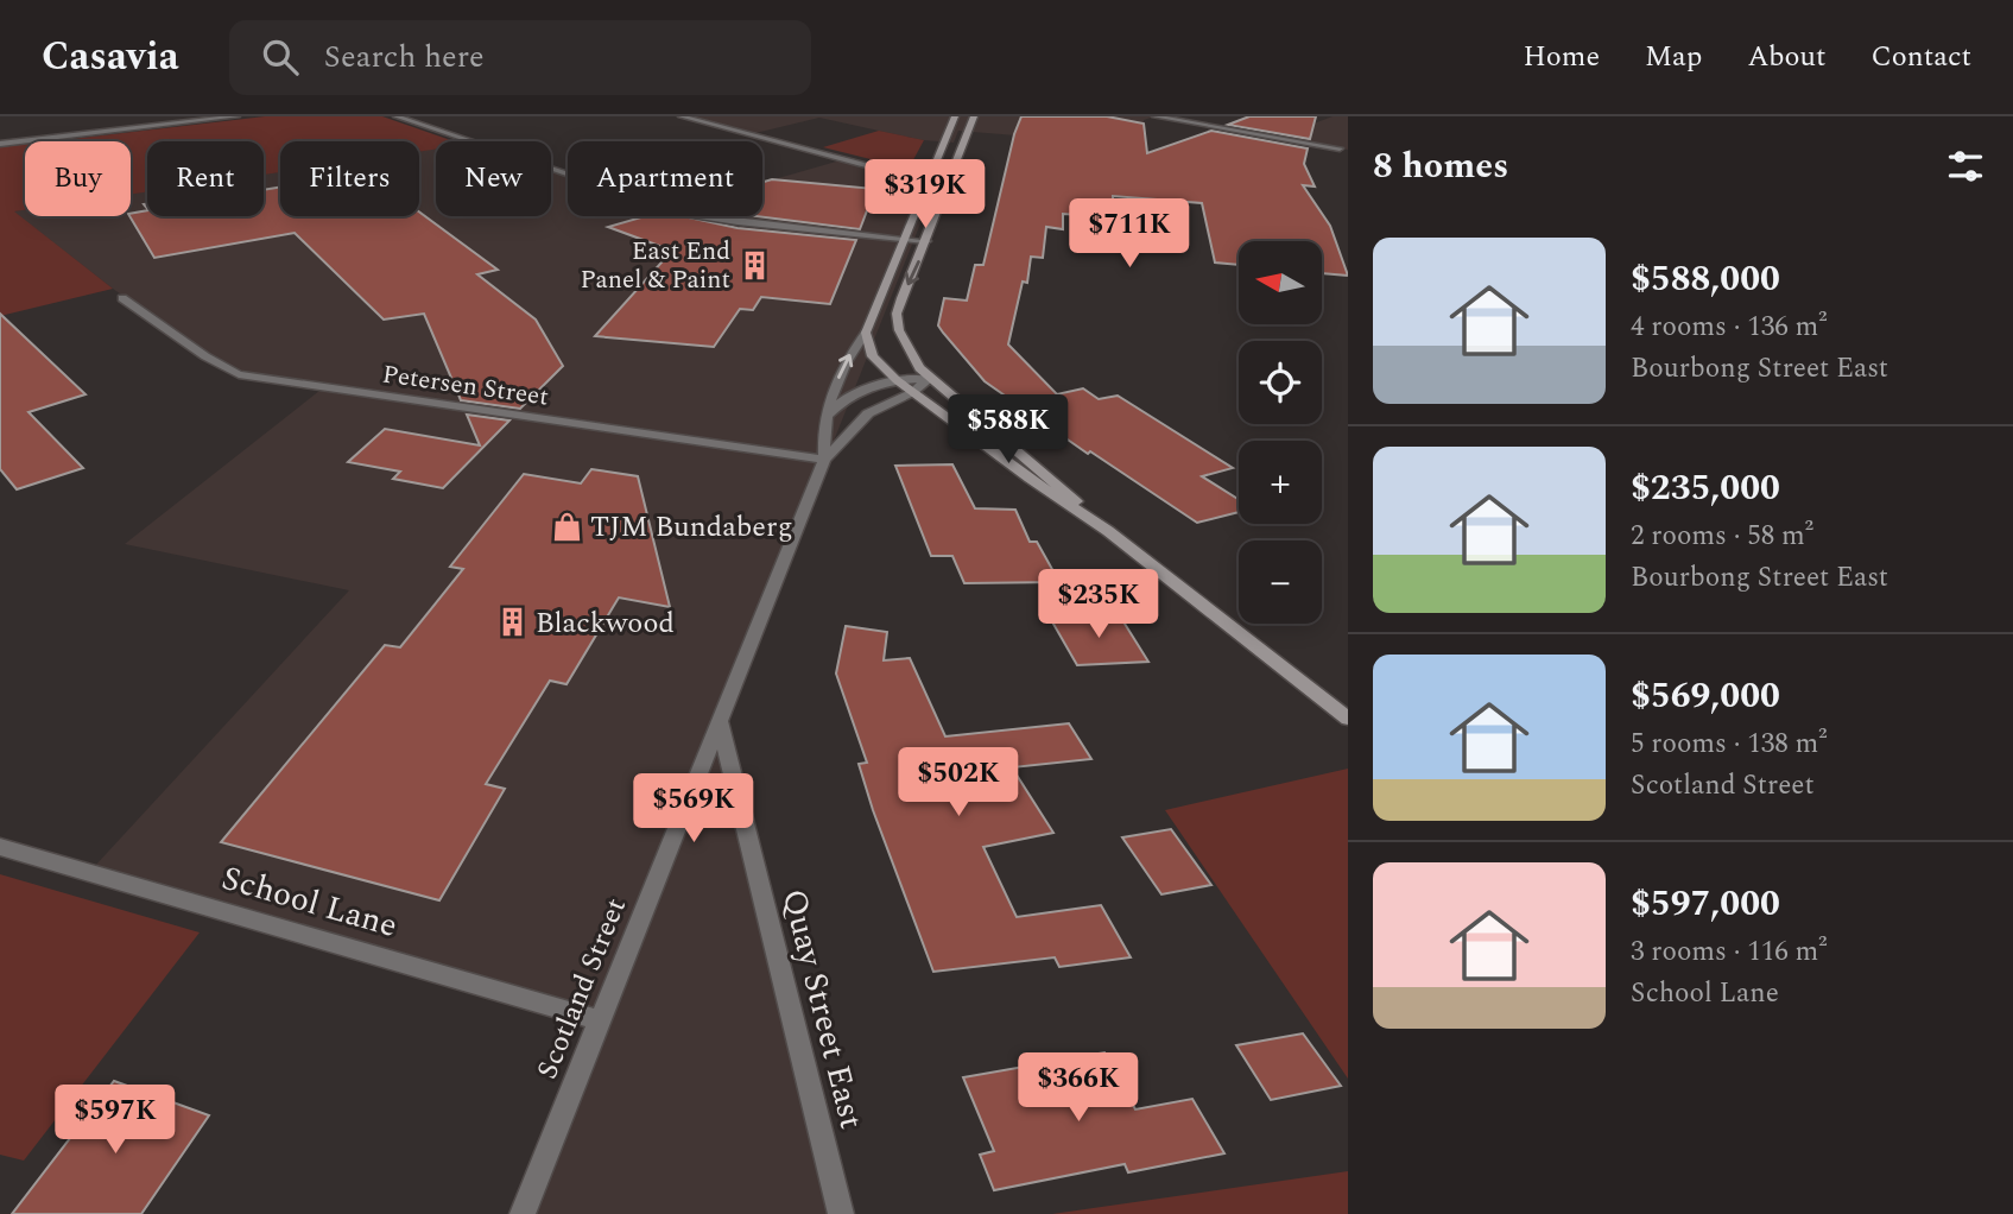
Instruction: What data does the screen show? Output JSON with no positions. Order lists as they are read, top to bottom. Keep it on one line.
{"streets":{"main road":["Scotland Street"],"street":["Petersen Street","School Lane","Quay Street East"]},"crossings":[["Petersen Street","Scotland Street"],["School Lane","Scotland Street"],["Scotland Street","Quay Street East"]],"places":{"building":["East End Panel & Paint","Blackwood"],"shop":["TJM Bundaberg"]},"north":"left","page":{"header":"Casavia","search":"Search here","nav":["Home","Map","About","Contact"],"heading":"8 homes","chip":["Buy","Rent","Filters","New","Apartment"],"price":["$319K","$711K","$588K","$235K","$502K","$569K","$366K","$597K"],"list":[{"name":"$588,000","note":"4 rooms · 136 m² · Bourbong Street East"},{"name":"$235,000","note":"2 rooms · 58 m² · Bourbong Street East"},{"name":"$569,000","note":"5 rooms · 138 m² · Scotland Street"},{"name":"$597,000","note":"3 rooms · 116 m² · School Lane"}],"map_buttons":["+","−"]}}
